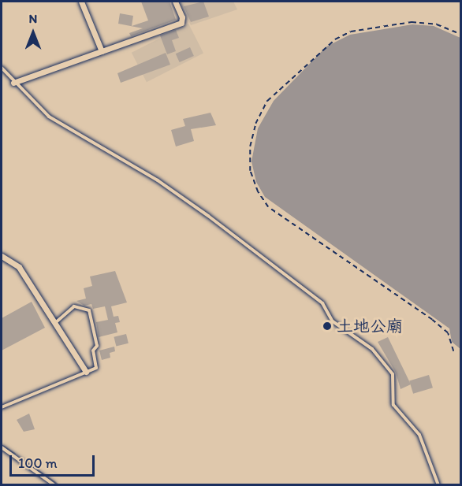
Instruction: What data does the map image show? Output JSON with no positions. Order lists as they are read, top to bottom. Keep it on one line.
{"places":["土地公廟"],"scale_bar":"100 m","north":"top"}
